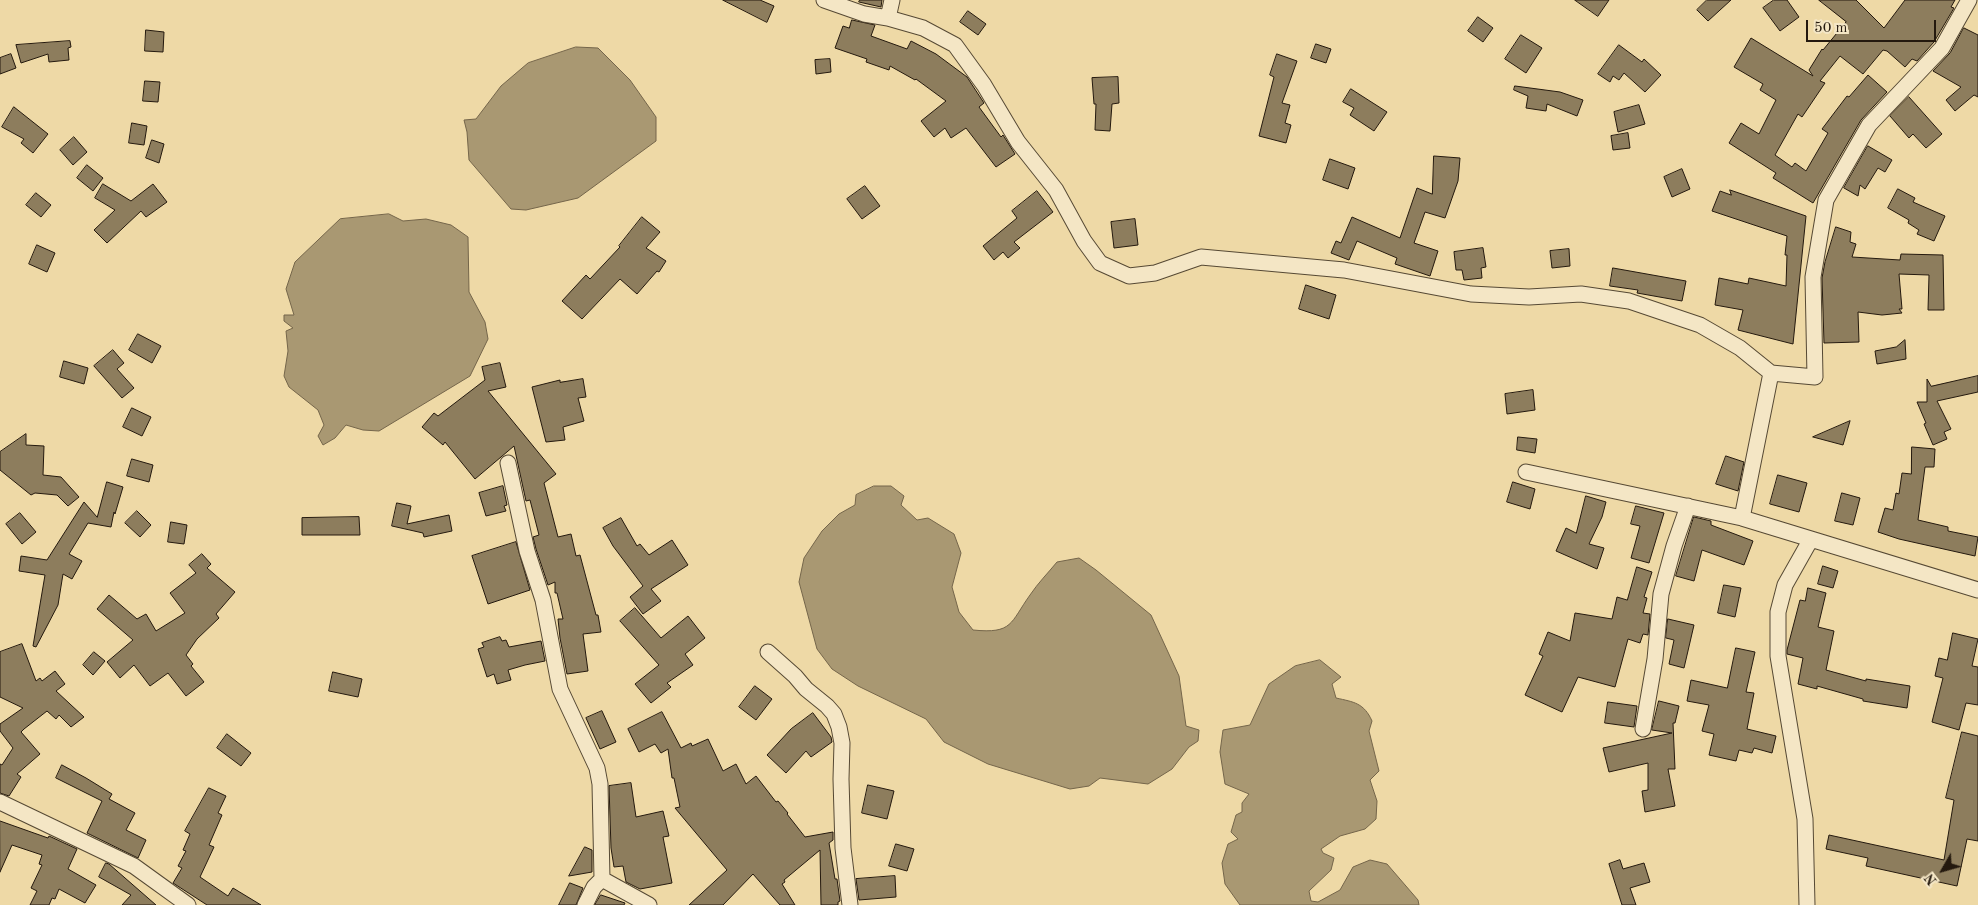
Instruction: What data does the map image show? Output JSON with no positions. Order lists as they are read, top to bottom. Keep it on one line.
{"scale_bar":"50 m","north":"bottom left"}
